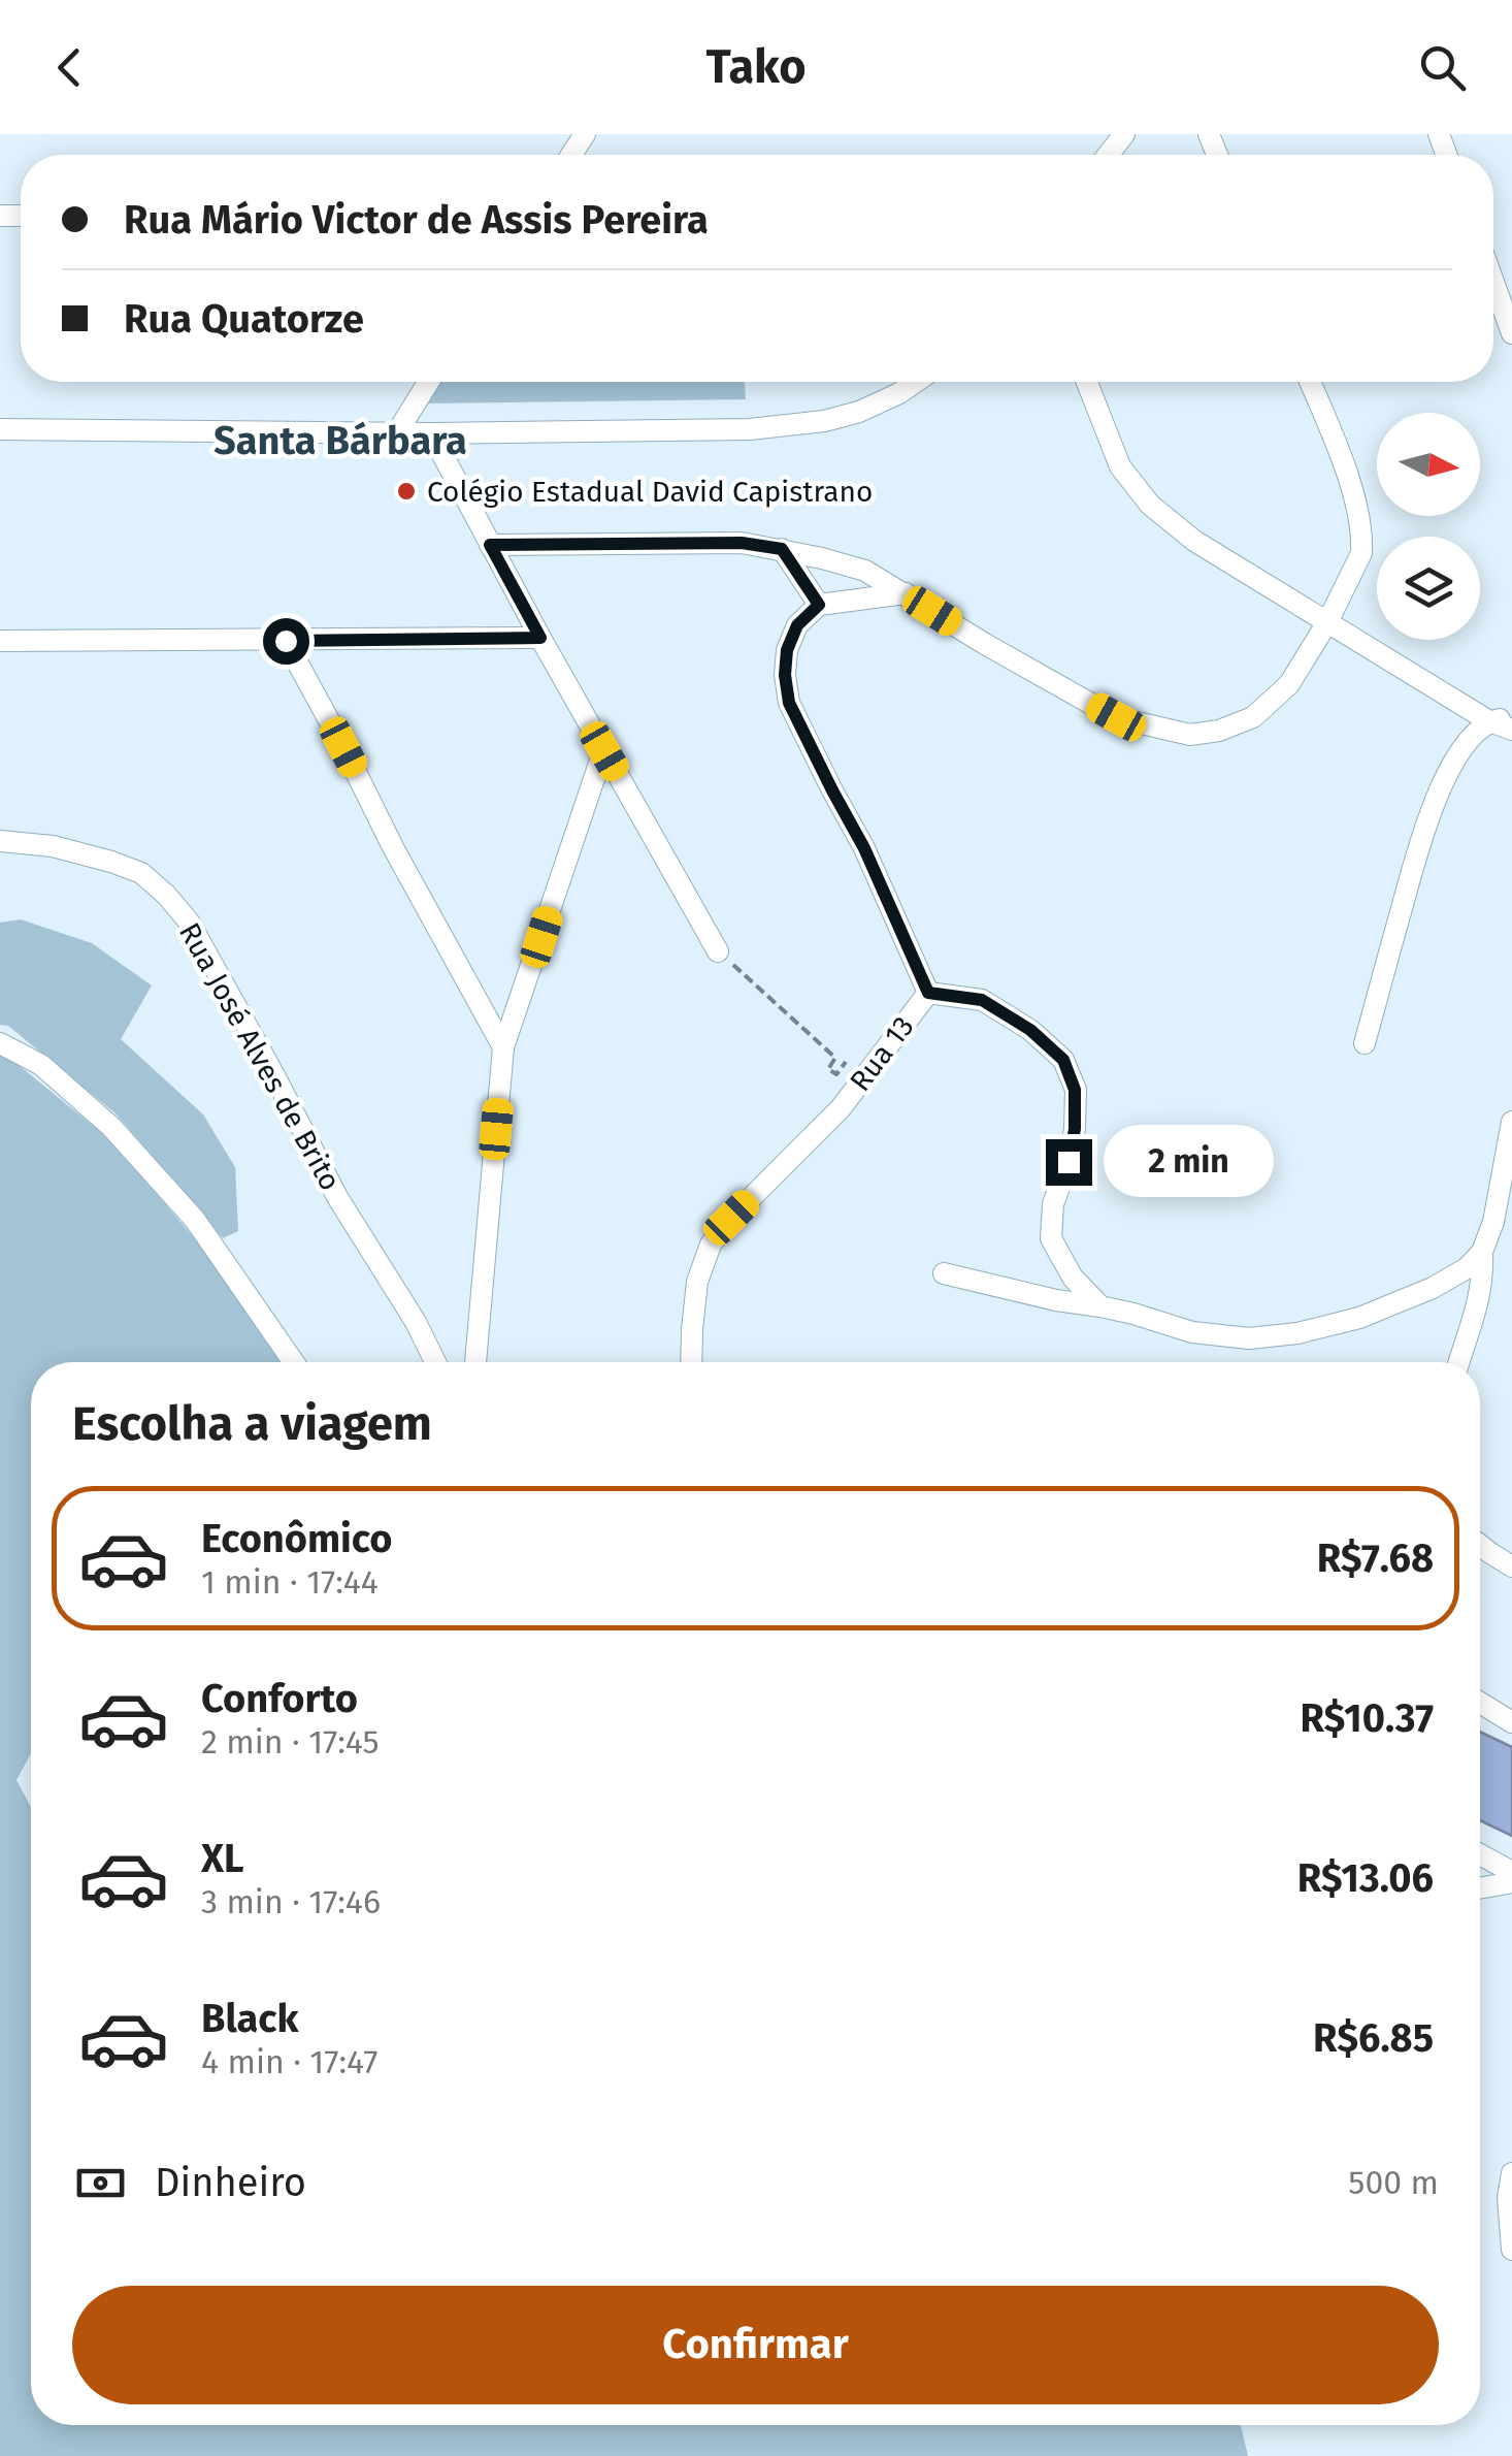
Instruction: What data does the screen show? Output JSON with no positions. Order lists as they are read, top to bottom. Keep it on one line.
{"streets":{"street":["Rua 13","Rua José Alves de Brito"]},"districts":["Santa Bárbara"],"places":["Colégio Estadual David Capistrano"],"north":"right","page":{"header":"Tako","banner":["Rua Mário Victor de Assis Pereira","Rua Quatorze"],"bubble":"2 min","heading":"Escolha a viagem","list":[{"name":"Econômico","note":"1 min · 17:44","value":"R$7.68"},{"name":"Conforto","note":"2 min · 17:45","value":"R$10.37"},{"name":"XL","note":"3 min · 17:46","value":"R$13.06"},{"name":"Black","note":"4 min · 17:47","value":"R$6.85"}],"pay":["Dinheiro","500 m"],"buttons":"Confirmar"}}
